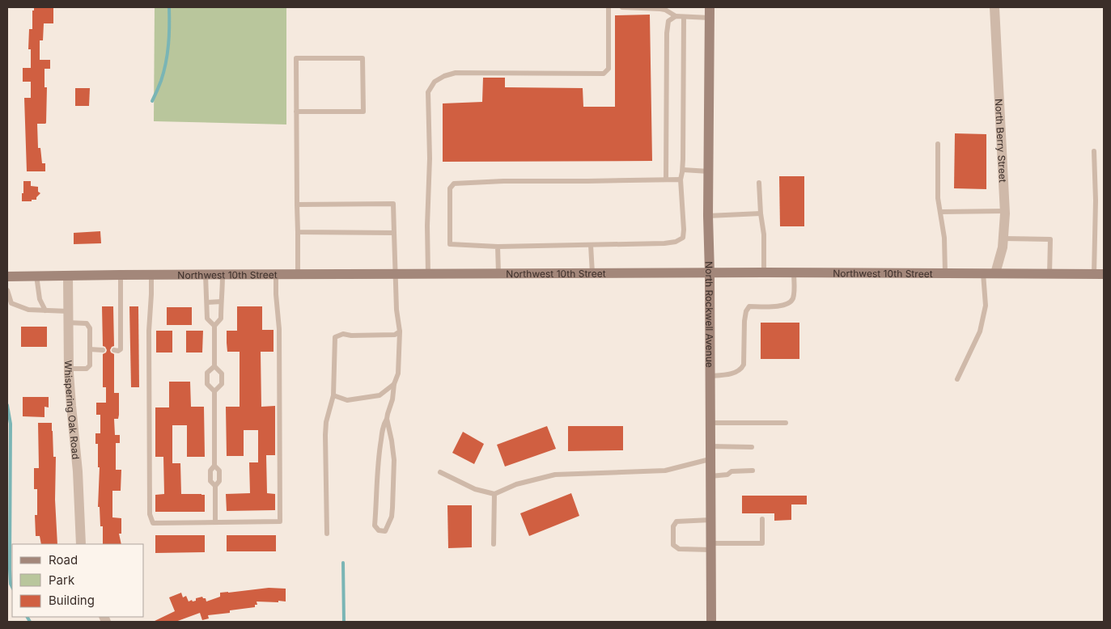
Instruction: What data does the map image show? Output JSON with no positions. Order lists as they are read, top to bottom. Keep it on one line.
{"streets":{"main road":["Northwest 10th Street","North Rockwell Avenue"],"street":["North Berry Street","Whispering Oak Road"]},"crossings":[["North Berry Street","Northwest 10th Street"],["Northwest 10th Street","North Rockwell Avenue"],["Northwest 10th Street","Whispering Oak Road"]],"legend":["Road","Park","Building"]}
